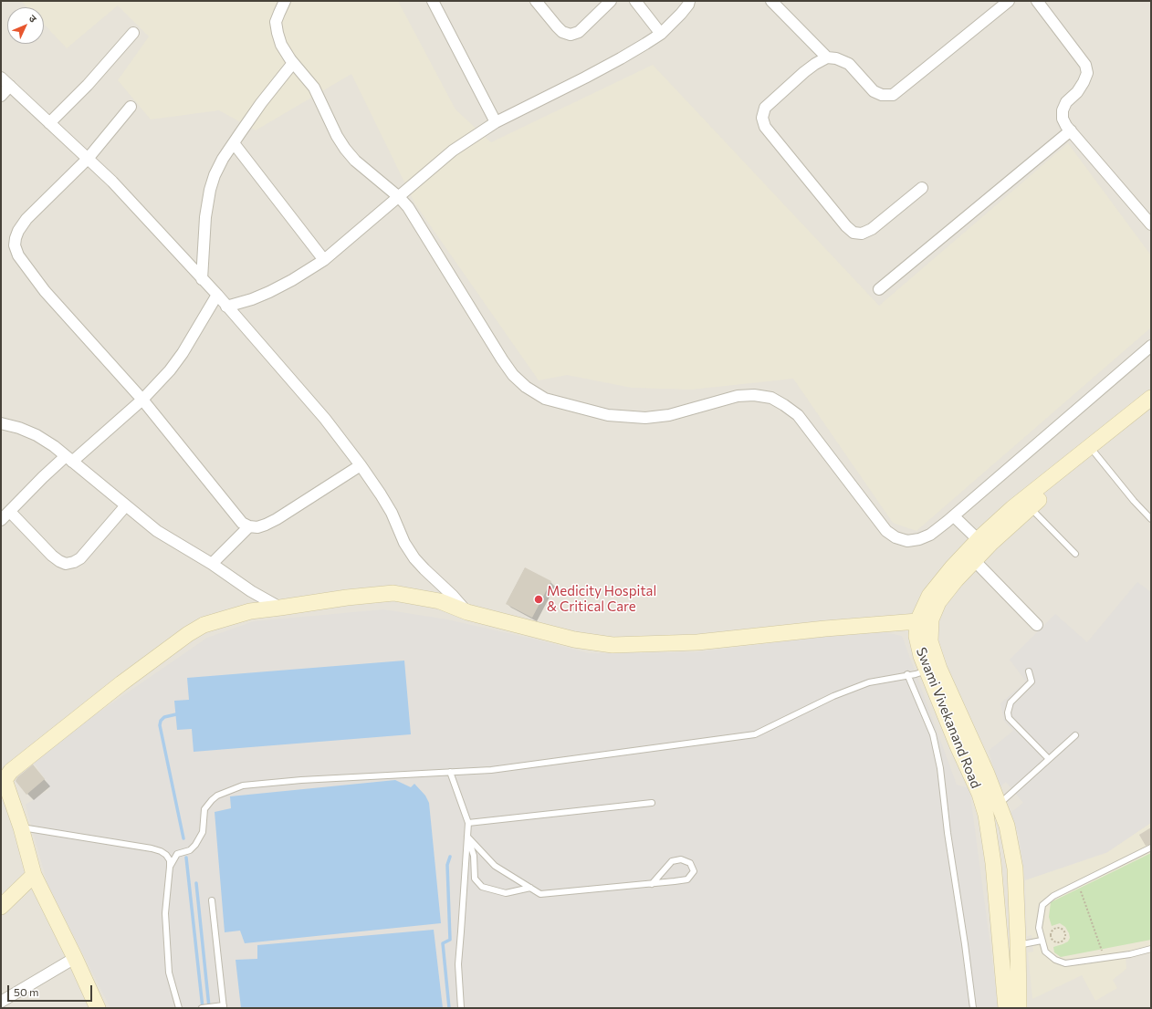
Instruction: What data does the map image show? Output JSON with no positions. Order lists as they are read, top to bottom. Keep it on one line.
{"streets":{"street":["Swami Vivekanand Road"]},"places":["Medicity Hospital & Critical Care"],"scale_bar":"50 m","north":"top right"}
